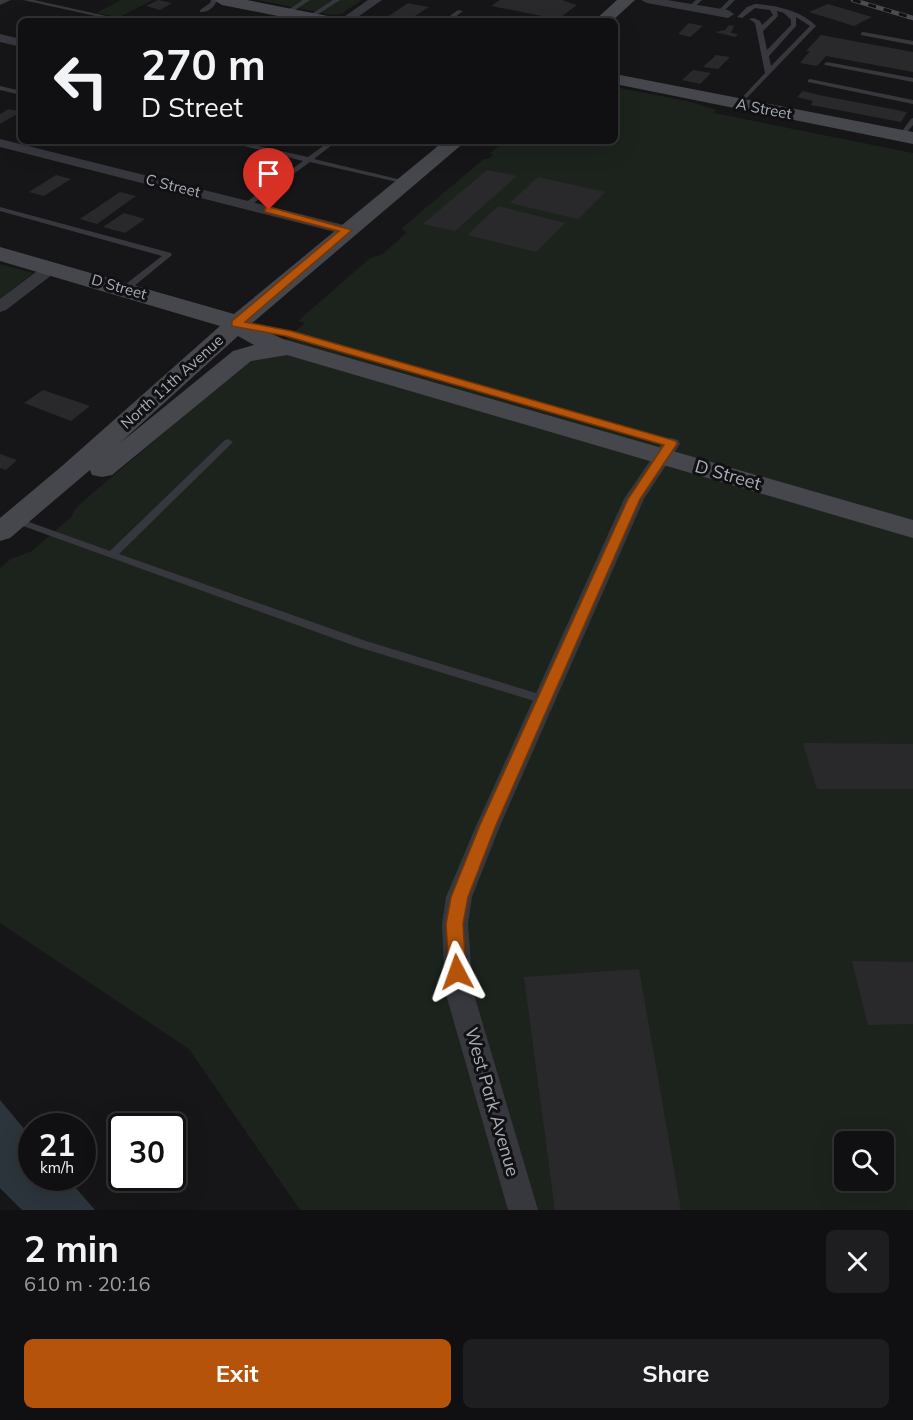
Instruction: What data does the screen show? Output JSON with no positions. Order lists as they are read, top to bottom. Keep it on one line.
{"streets":{"street":["A Street","C Street","D Street","North 11th Avenue","West Park Avenue"]},"crossings":[["C Street","North 11th Avenue"],["D Street","North 11th Avenue"],["D Street","West Park Avenue"]],"page":{"turn":["270 m","D Street"],"speed":"21 km/h","limit":"30","heading":["2 min","610 m · 20:16"],"buttons":["Exit","Share"]}}
